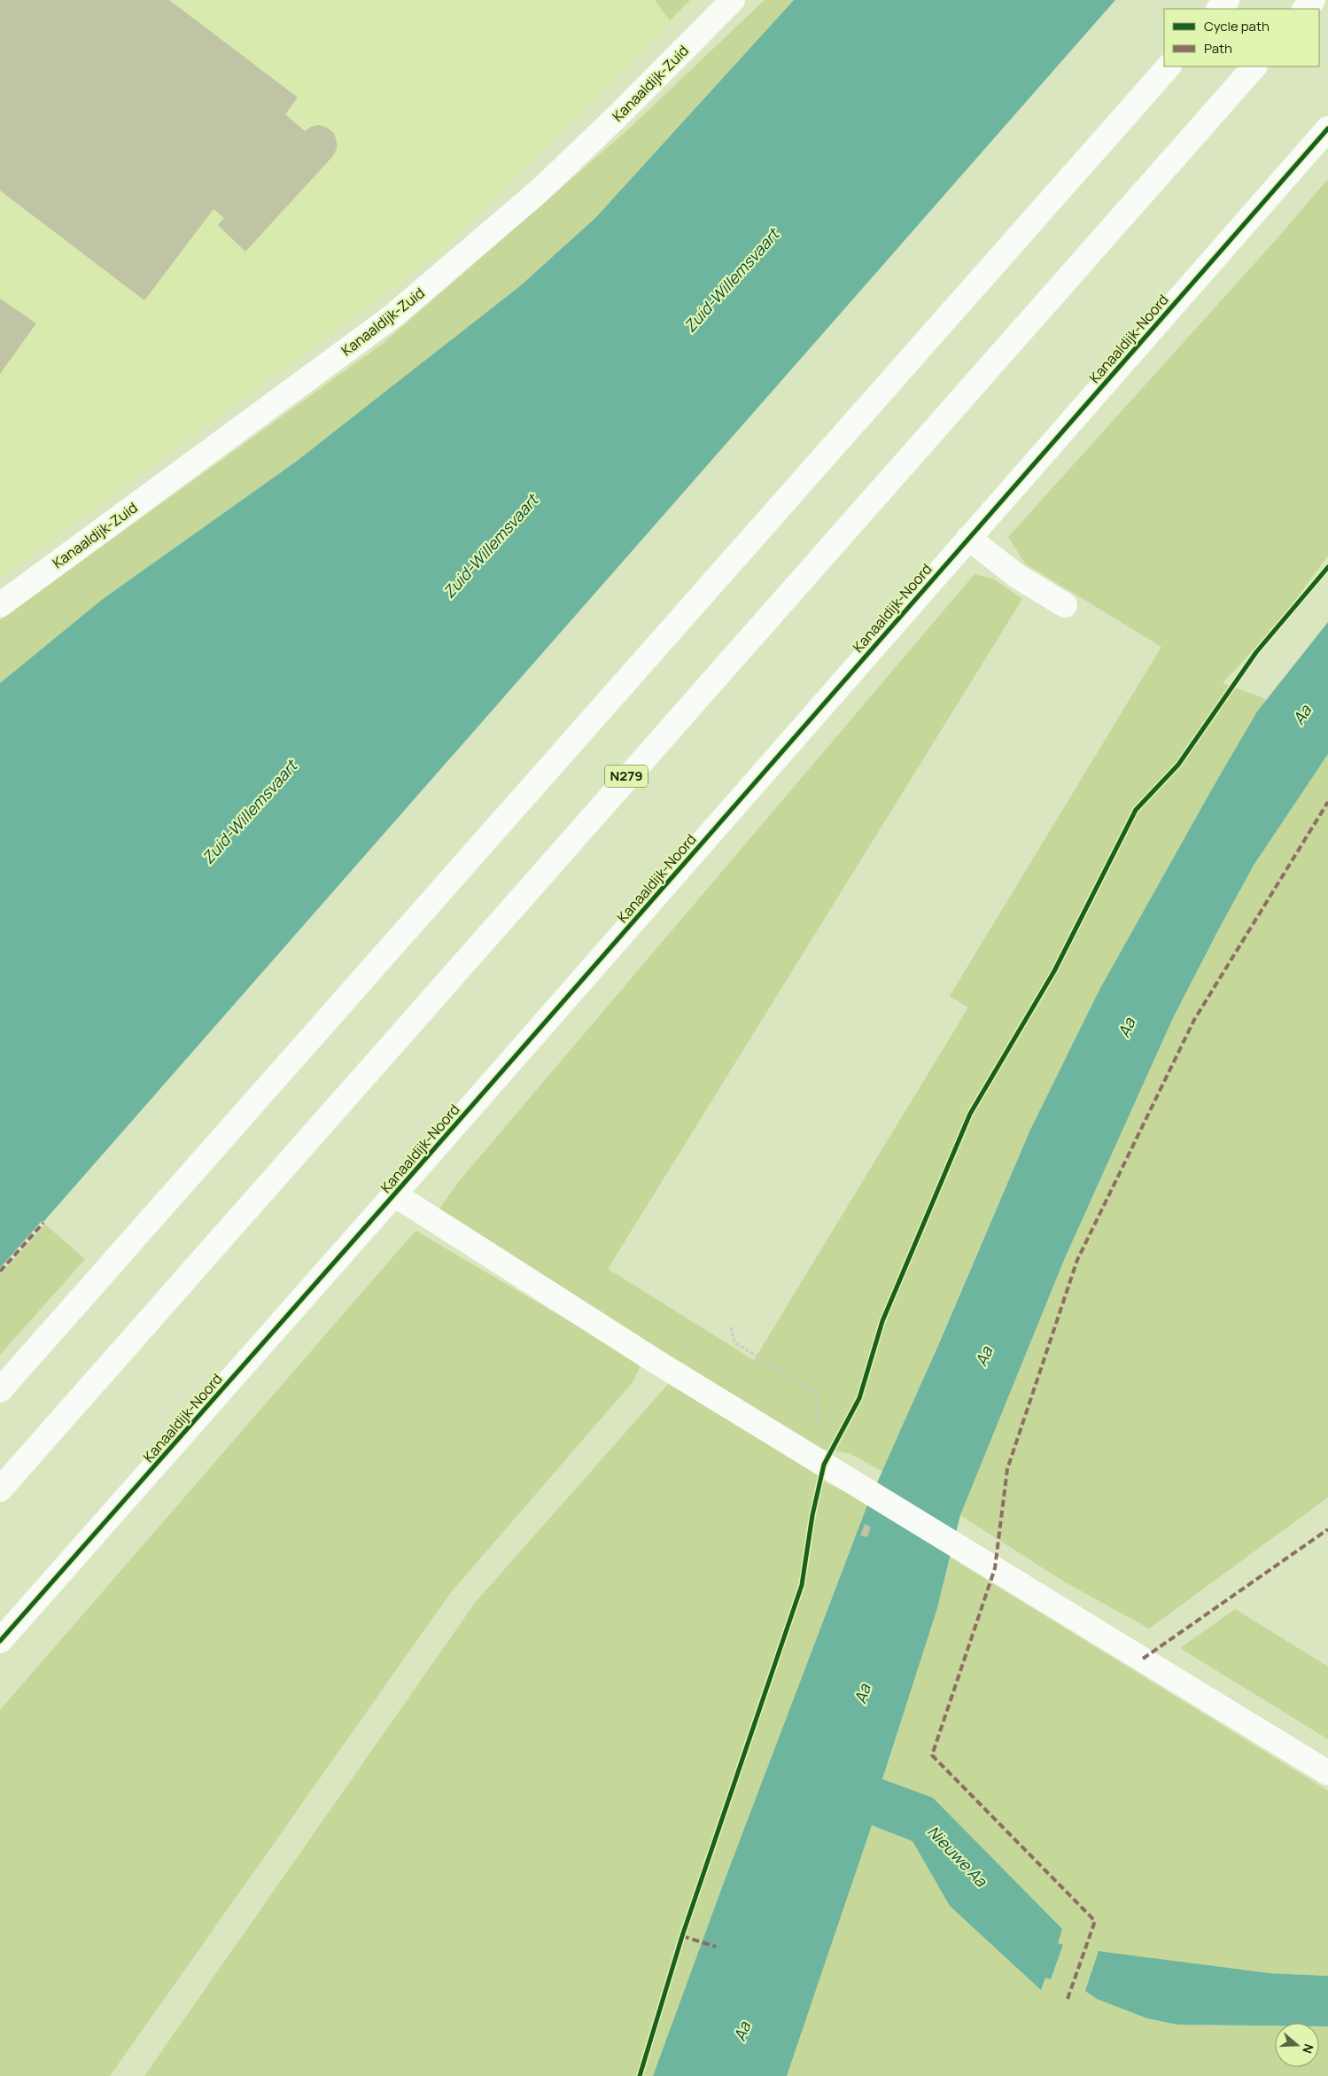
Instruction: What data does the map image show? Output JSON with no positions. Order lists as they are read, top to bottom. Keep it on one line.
{"streets":{"main road":["Kanaaldijk-Zuid","Kanaaldijk-Noord","N279"]},"water":["Zuid-Willemsvaart","Aa","Nieuwe Aa"],"legend":["Cycle path","Path"],"north":"right"}
